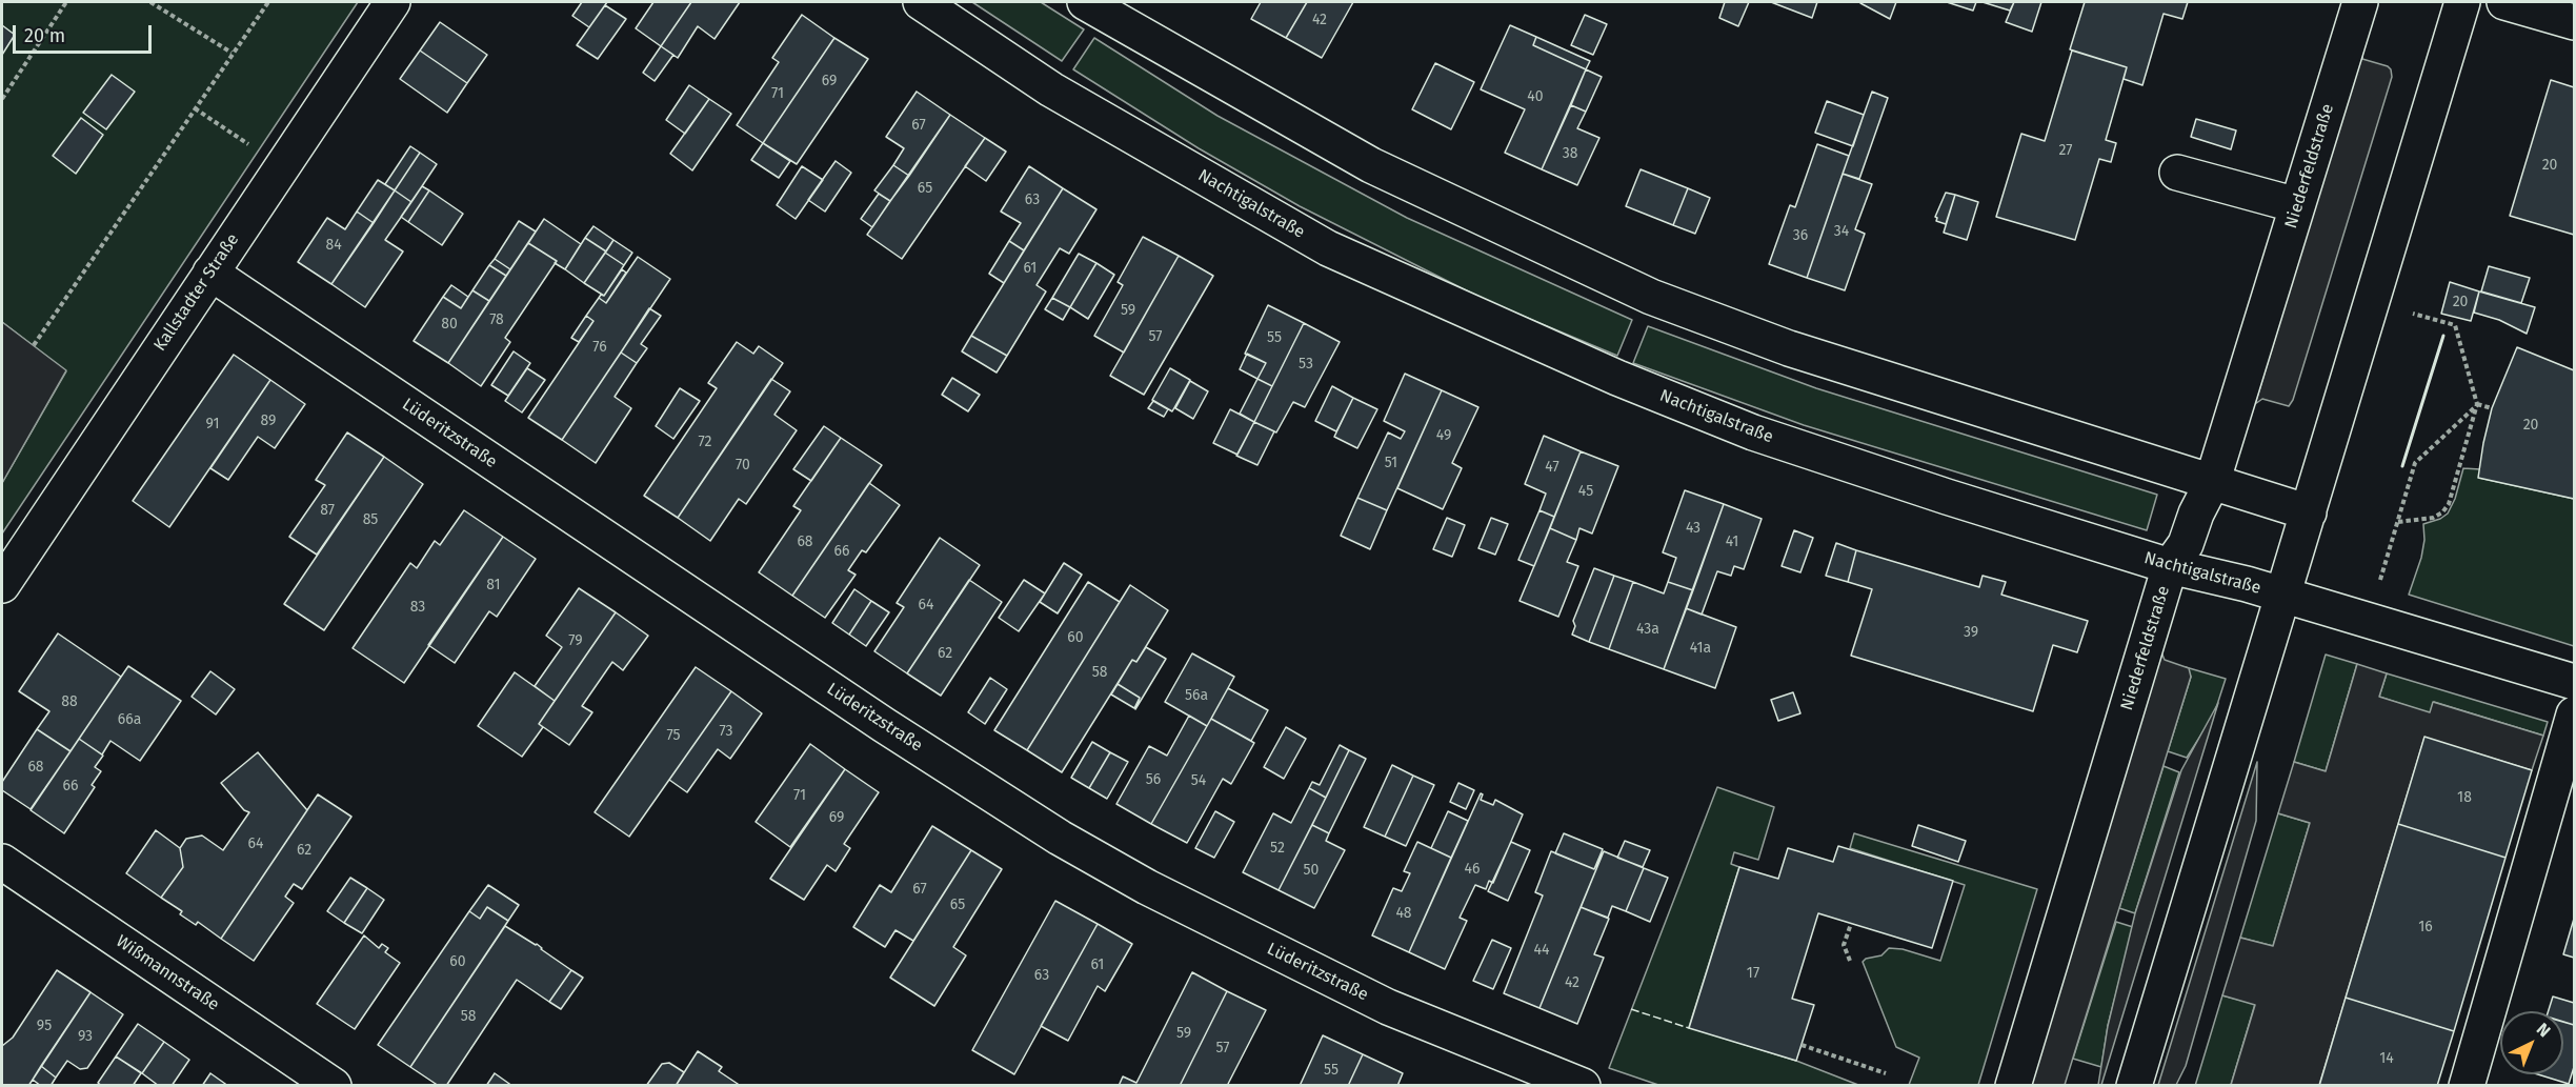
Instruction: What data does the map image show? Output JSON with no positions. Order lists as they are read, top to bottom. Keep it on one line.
{"streets":{"street":["Niederfeldstraße","Nachtigalstraße","Kallstadter Straße","Lüderitzstraße","Wißmannstraße"]},"crossings":[["Niederfeldstraße","Nachtigalstraße"],["Kallstadter Straße","Lüderitzstraße"]],"house_numbers":["42","69","71","40","67","27","38","20","65","63","34","36","84","61","20","59","78","80","57","55","76","53","89","91","20","49","72","51","70","47","45","87","85","43","68","41","66","81","64","83","43a","39","60","79","41a","62","58","56a","88","66a","73","75","68","56","54","66","71","18","69","64","52","62","46","50","67","65","48","16","44","60","61","17","63","42","58","95","59","93","57","14","55"],"scale_bar":"20 m","north":"top right"}
